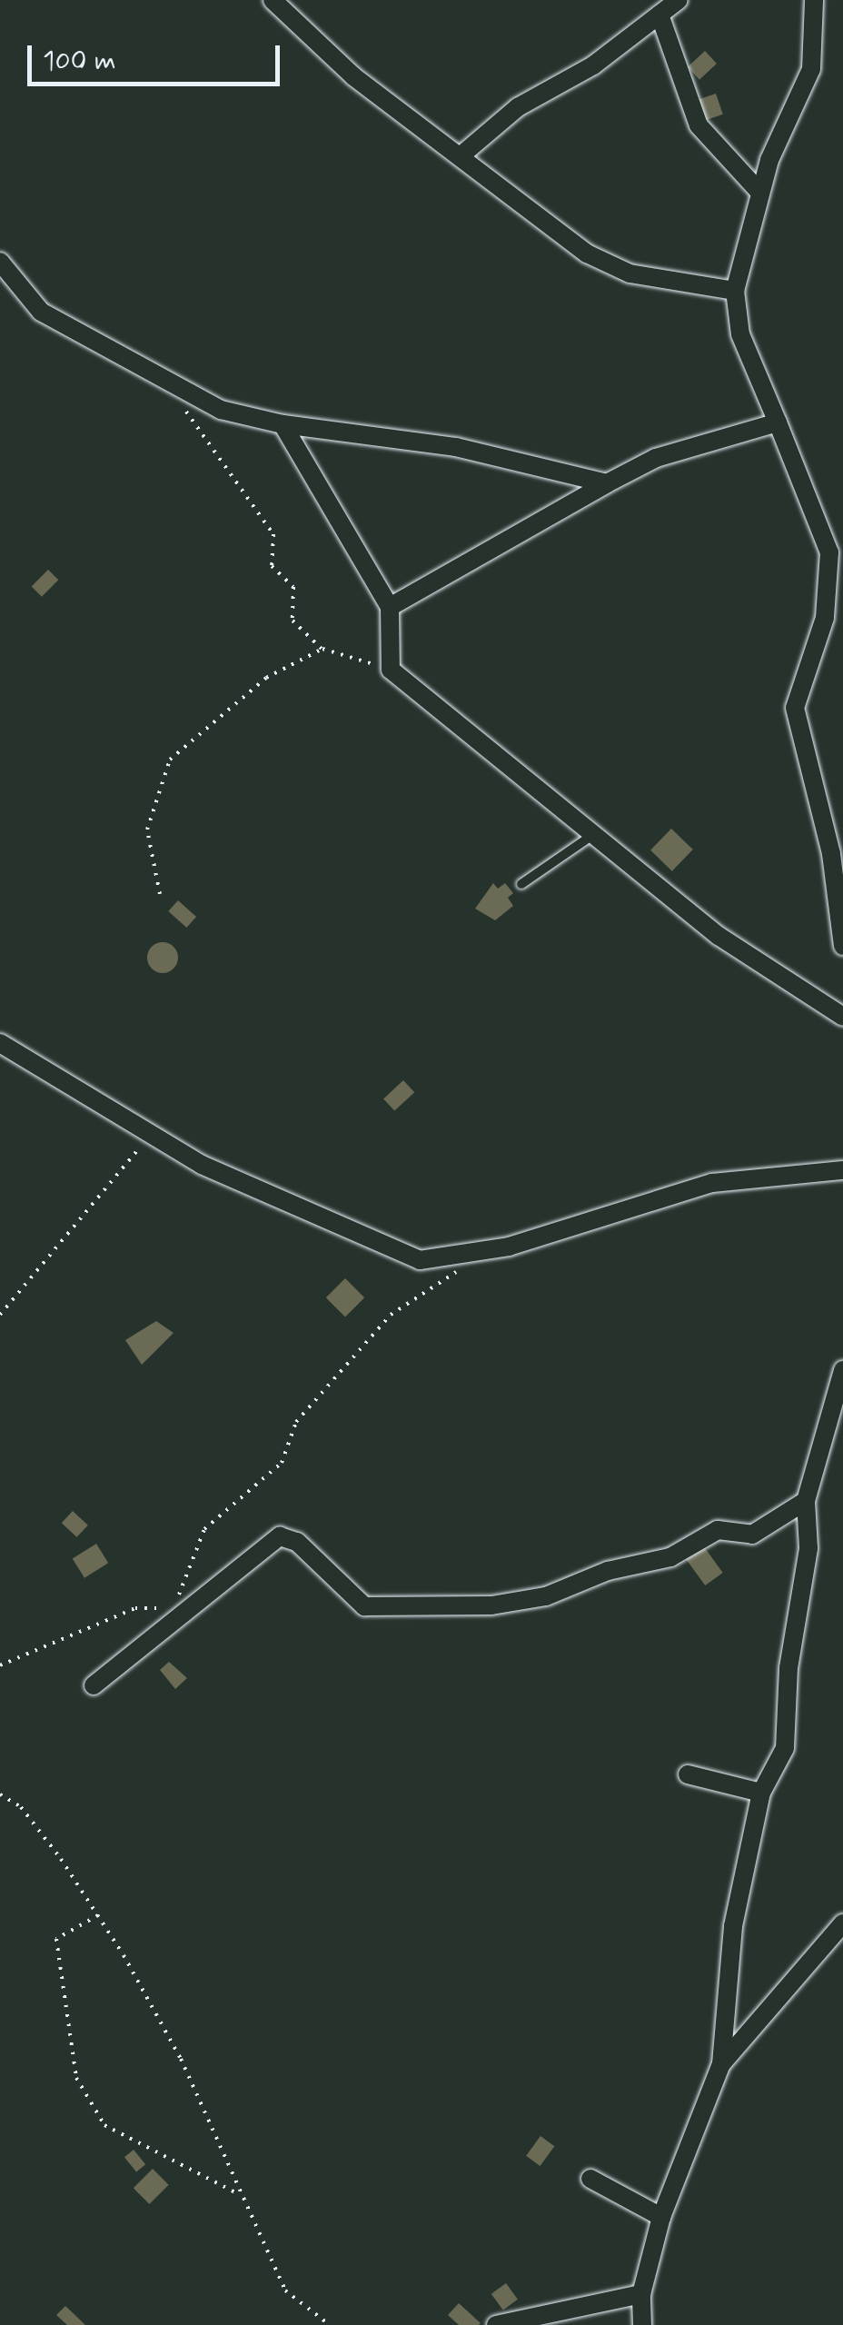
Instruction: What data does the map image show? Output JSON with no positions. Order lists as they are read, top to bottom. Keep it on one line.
{"scale_bar":"100 m"}
